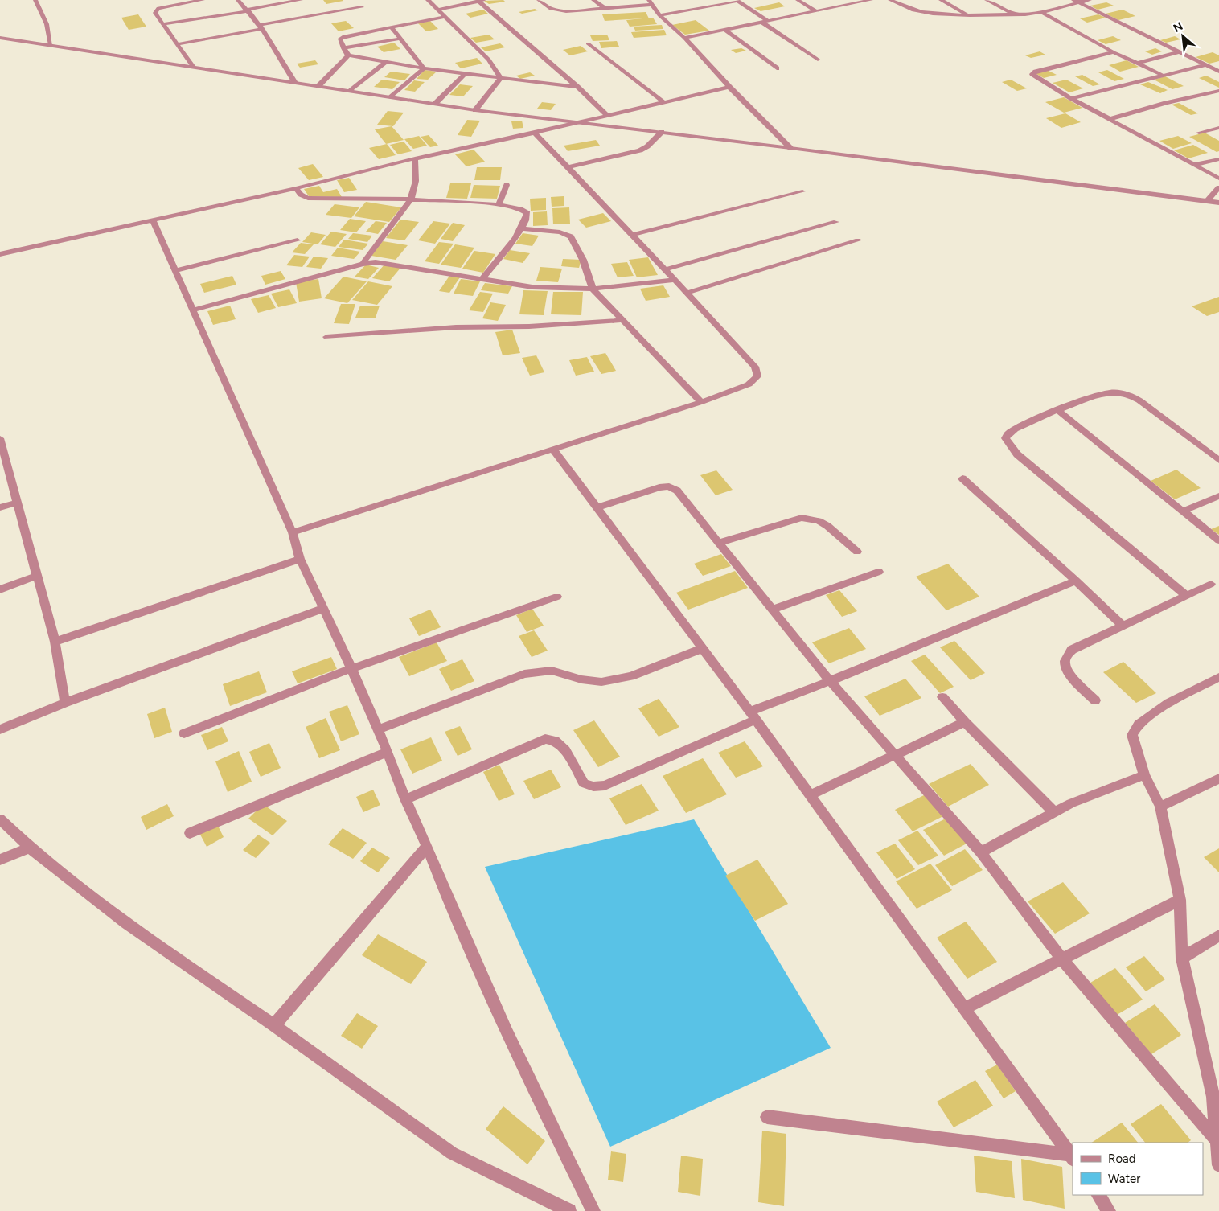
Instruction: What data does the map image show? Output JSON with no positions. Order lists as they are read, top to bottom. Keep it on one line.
{"legend":["Road","Water"],"north":"top left"}
